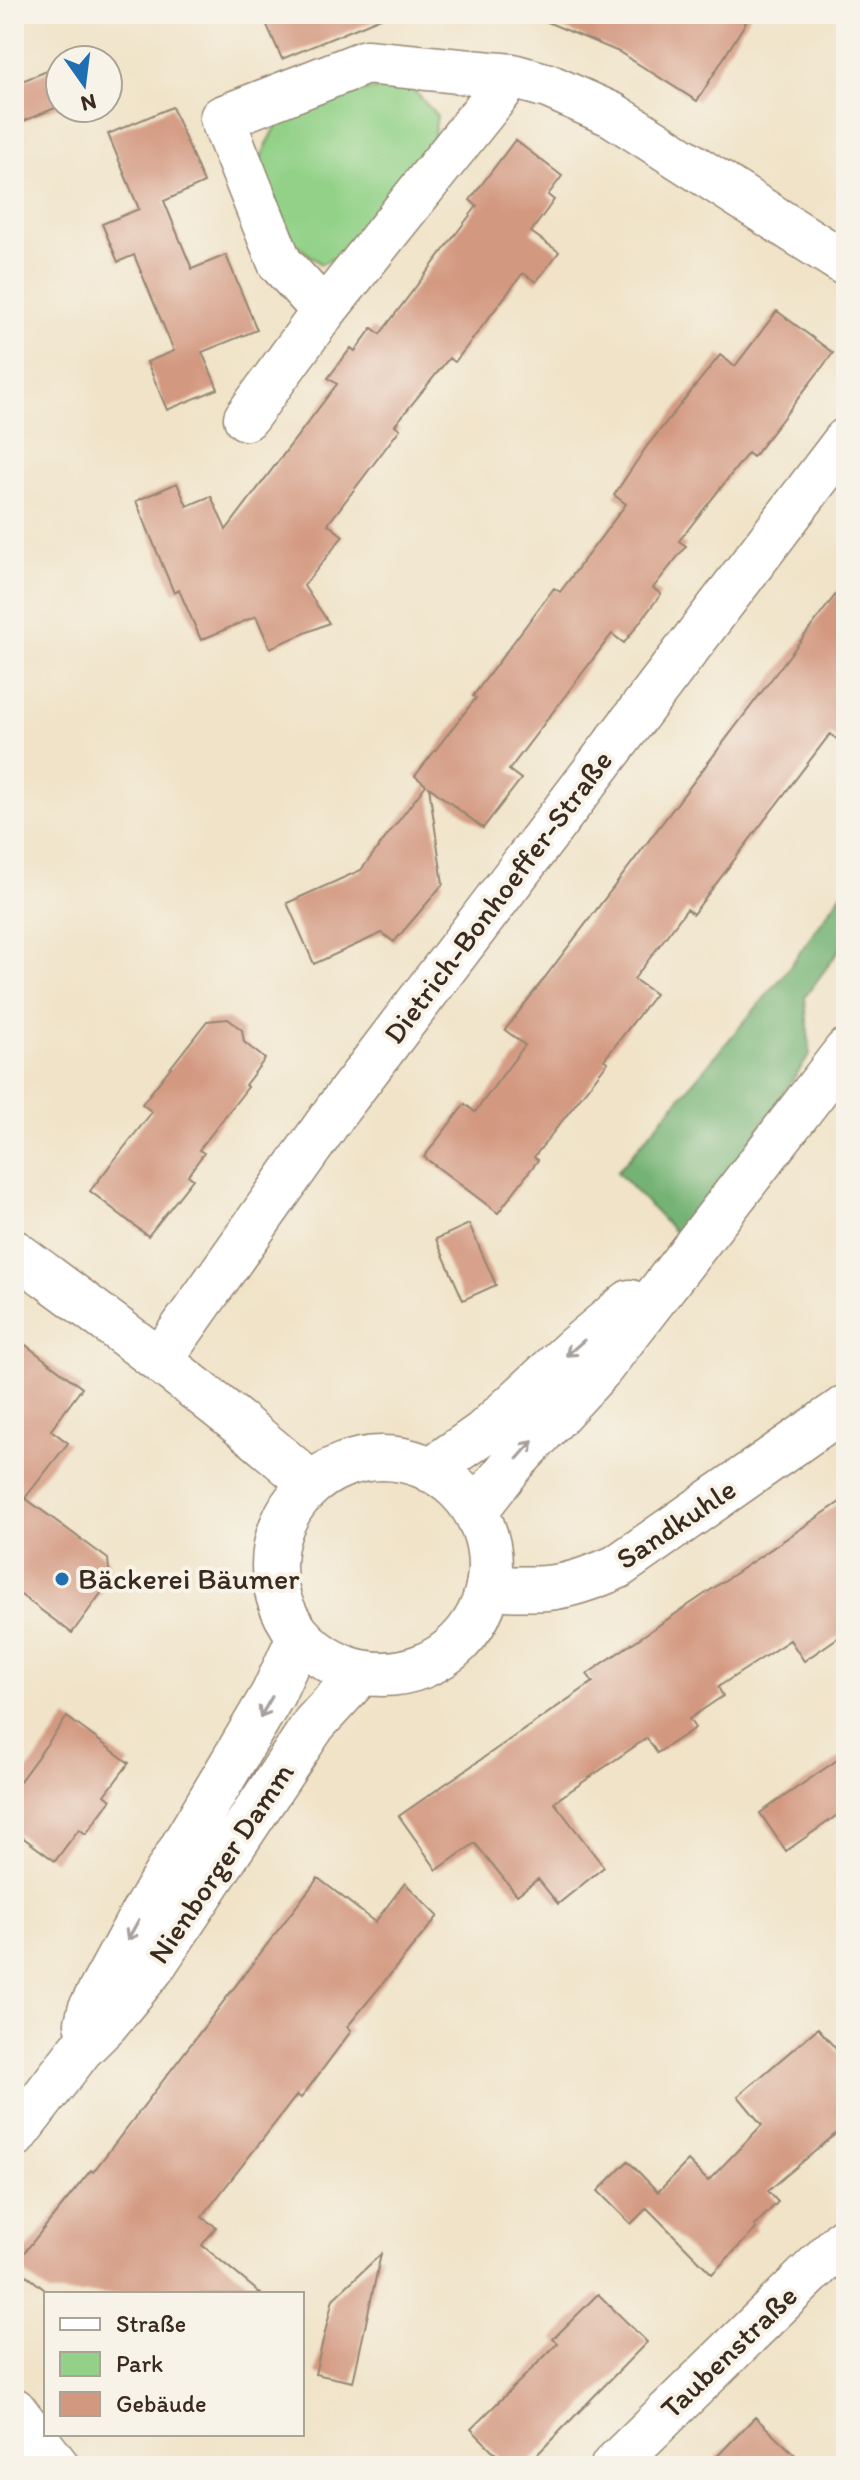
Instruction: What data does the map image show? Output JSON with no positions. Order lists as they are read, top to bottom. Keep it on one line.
{"streets":{"street":["Dietrich-Bonhoeffer-Straße","Sandkuhle","Nienborger Damm","Taubenstraße"]},"crossings":[["Sandkuhle","Nienborger Damm"]],"places":["Bäckerei Bäumer"],"legend":["Straße","Park","Gebäude"],"north":"bottom"}
